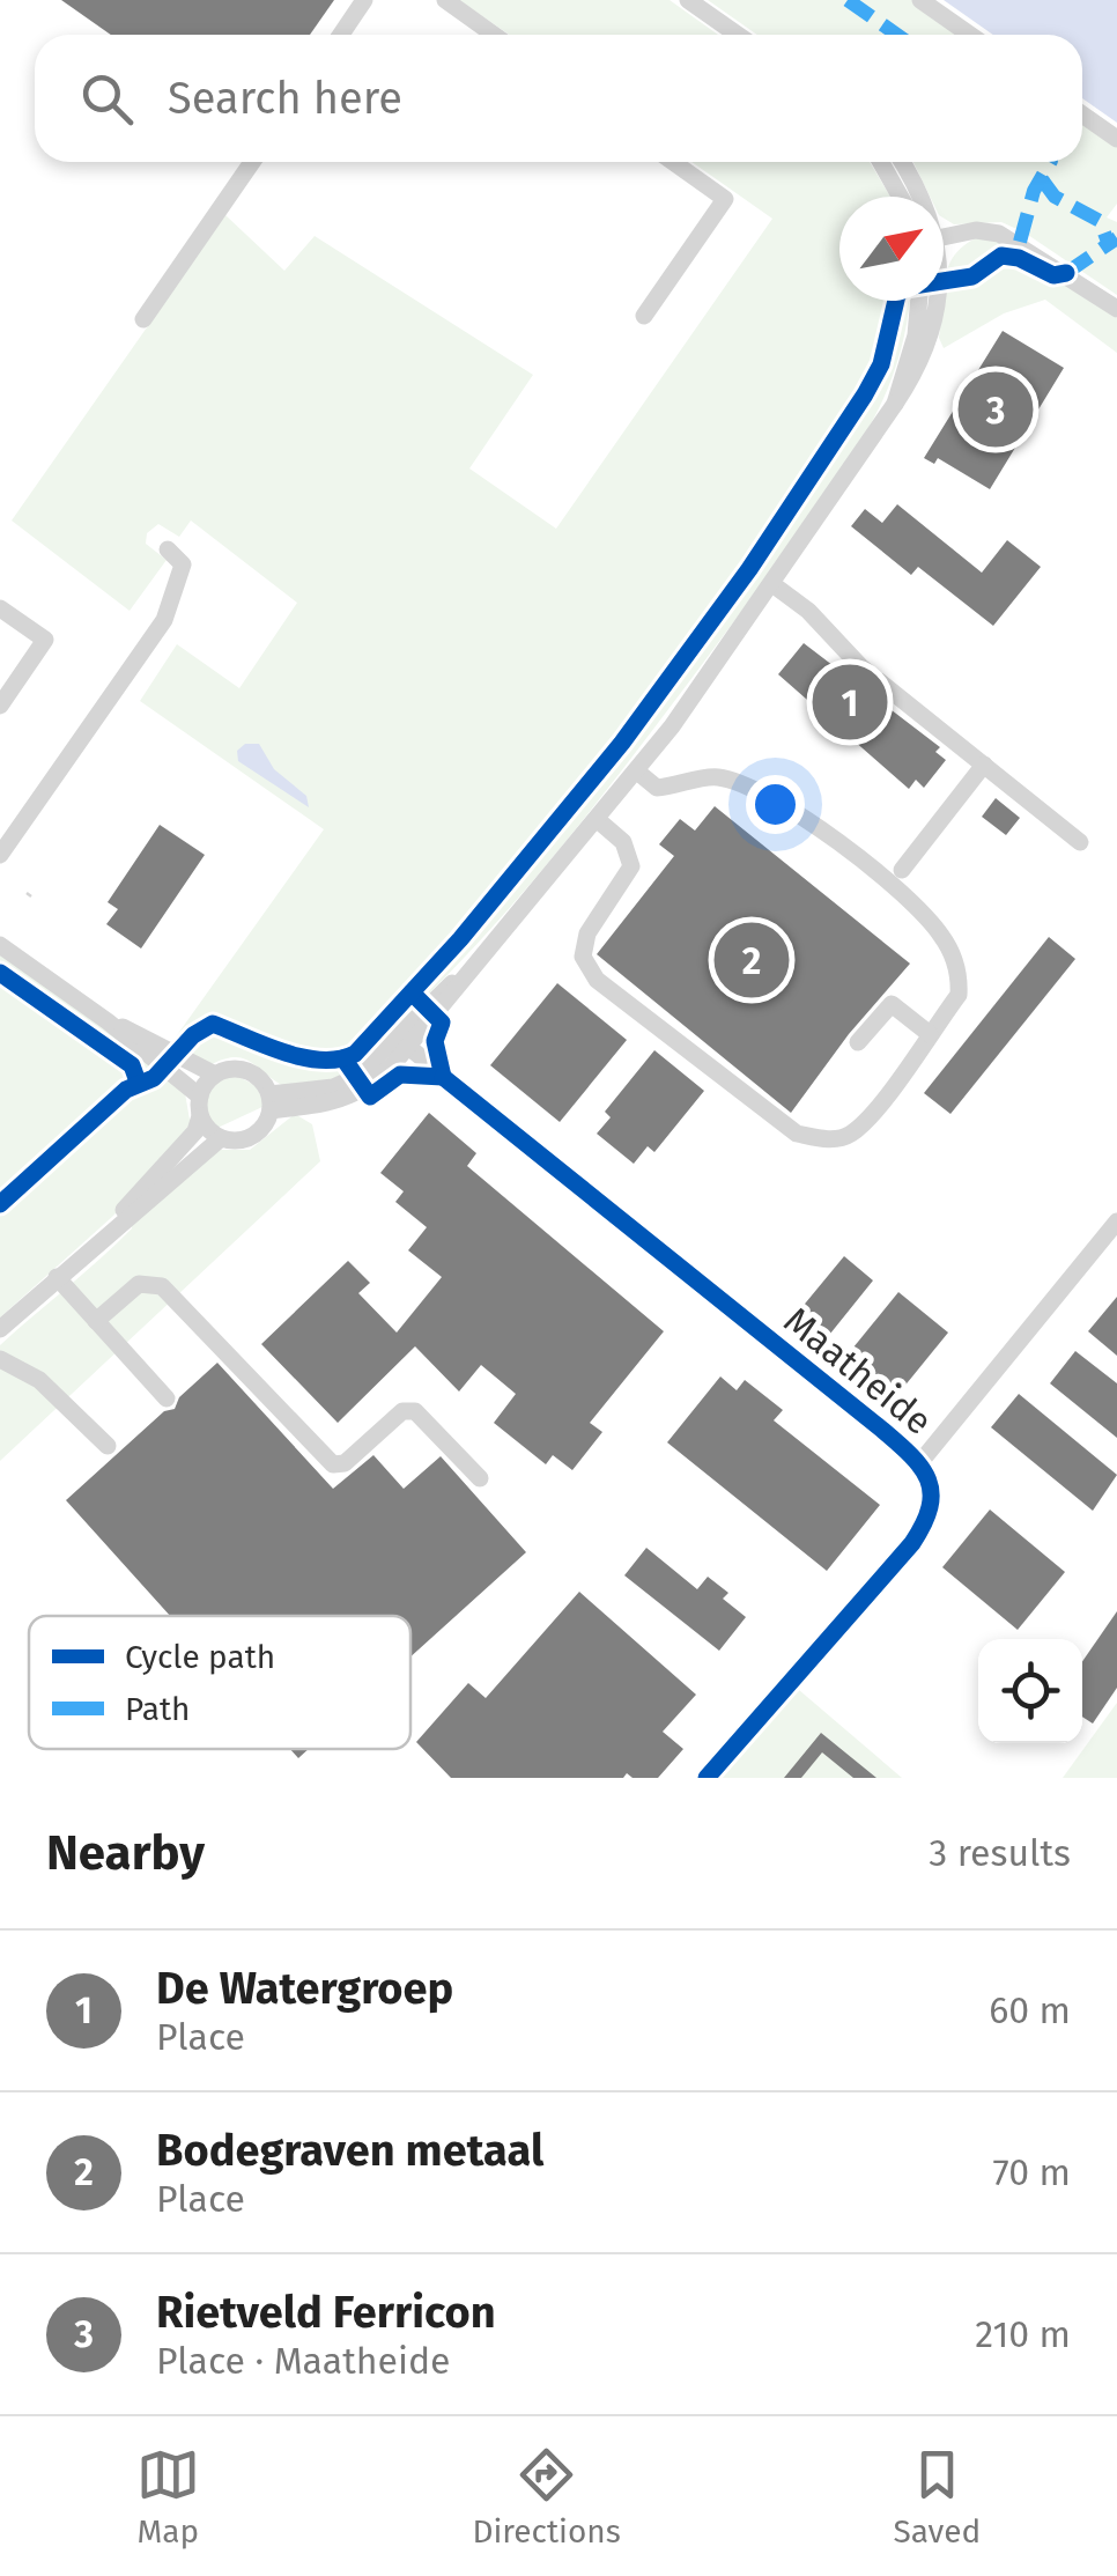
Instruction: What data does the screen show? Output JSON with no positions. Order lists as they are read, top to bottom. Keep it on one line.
{"streets":{"street":["Maatheide"]},"legend":["Cycle path","Path"],"north":"top right","page":{"search":"Search here","pins":["3","1","2"],"heading":["Nearby","3 results"],"list":[{"mark":"1","name":"De Watergroep","note":"Place","value":"60 m"},{"mark":"2","name":"Bodegraven metaal","note":"Place","value":"70 m"},{"mark":"3","name":"Rietveld Ferricon","note":"Place · Maatheide","value":"210 m"}],"nav":["Map","Directions","Saved"]}}
